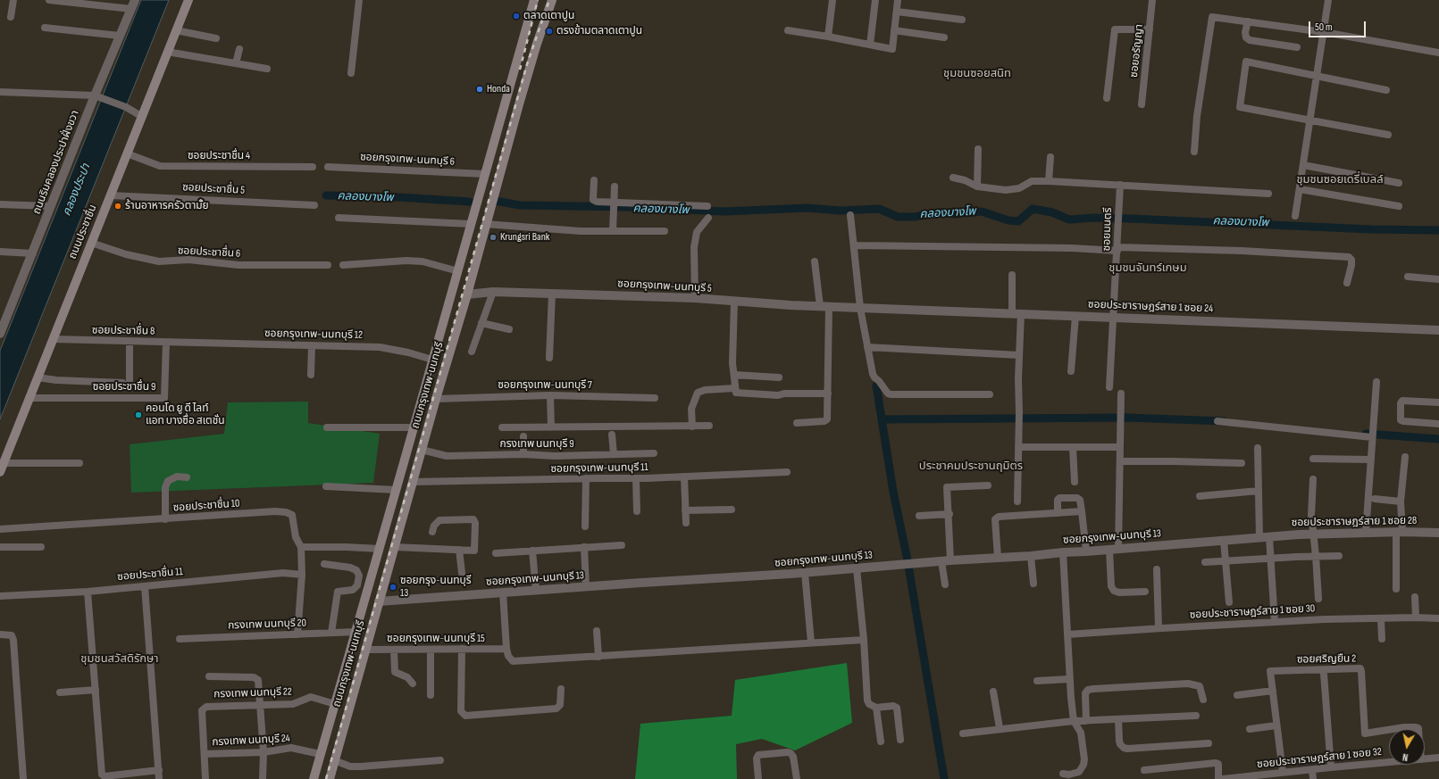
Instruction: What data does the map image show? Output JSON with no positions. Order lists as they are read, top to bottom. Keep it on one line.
{"streets":{"main road":["ถนนประชาชื่น","ถนนกรุงเทพ-นนทบุรี"],"street":["ซอยอรัญญา","ซอยประชาชื่น 4","ซอยกรุงเทพ-นนทบุรี 6","ถนนริมคลองประปาฝั่งขวา","ซอยประชาชื่น 5","ซอยมนตรี","ซอยประชาชื่น 6","ซอยกรุงเทพ-นนทบุรี 5","ซอยประชาราษฎร์สาย 1 ซอย 24","ซอยประชาชื่น 8","ซอยกรุงเทพ-นนทบุรี 12","ซอยกรุงเทพ-นนทบุรี 7","ซอยประชาชื่น 9","กรงเทพ นนทบุรี 9","ซอยกรุงเทพ-นนทบุรี 11","ซอยประชาชื่น 10","ซอยประชาราษฎร์สาย 1 ซอย 28","ซอยกรุงเทพ-นนทบุรี 13","ซอยประชาชื่น 11","ซอยประชาราษฎร์สาย 1 ซอย 30","กรงเทพ นนทบุรี 20","ซอยกรุงเทพ-นนทบุรี 15","ซอยศริญยืน 2","กรงเทพ นนทบุรี 22","กรงเทพ นนทบุรี 24","ซอยประชาราษฎร์สาย 1 ซอย 32"]},"crossings":[["ซอยประชาชื่น 4","ถนนประชาชื่น"],["ซอยกรุงเทพ-นนทบุรี 6","ถนนกรุงเทพ-นนทบุรี"],["ซอยประชาชื่น 5","ถนนประชาชื่น"],["ซอยมนตรี","ซอยประชาราษฎร์สาย 1 ซอย 24"],["ถนนประชาชื่น","ซอยประชาชื่น 6"],["ถนนประชาชื่น","ซอยประชาชื่น 8"],["ถนนประชาชื่น","ซอยประชาชื่น 9"],["ซอยกรุงเทพ-นนทบุรี 5","ซอยประชาราษฎร์สาย 1 ซอย 24"],["ซอยกรุงเทพ-นนทบุรี 5","ถนนกรุงเทพ-นนทบุรี"],["ซอยประชาชื่น 8","ซอยกรุงเทพ-นนทบุรี 12"],["ซอยประชาชื่น 8","ซอยประชาชื่น 9"],["ซอยกรุงเทพ-นนทบุรี 12","ถนนกรุงเทพ-นนทบุรี"],["ถนนกรุงเทพ-นนทบุรี","ซอยกรุงเทพ-นนทบุรี 7"],["ถนนกรุงเทพ-นนทบุรี","กรงเทพ นนทบุรี 9"],["ถนนกรุงเทพ-นนทบุรี","ซอยกรุงเทพ-นนทบุรี 11"],["ถนนกรุงเทพ-นนทบุรี","ซอยกรุงเทพ-นนทบุรี 13"],["ถนนกรุงเทพ-นนทบุรี","กรงเทพ นนทบุรี 20"],["ถนนกรุงเทพ-นนทบุรี","ซอยกรุงเทพ-นนทบุรี 15"],["ถนนกรุงเทพ-นนทบุรี","กรงเทพ นนทบุรี 22"],["ถนนกรุงเทพ-นนทบุรี","กรงเทพ นนทบุรี 24"],["ซอยประชาชื่น 10","ซอยประชาชื่น 11"],["ซอยประชาชื่น 10","กรงเทพ นนทบุรี 20"],["ซอยประชาราษฎร์สาย 1 ซอย 28","ซอยกรุงเทพ-นนทบุรี 13"],["กรงเทพ นนทบุรี 22","กรงเทพ นนทบุรี 24"]],"districts":["ชุมชนซอยสนิท","ชุมชนซอยเดรี่เบลล์","ชุมชนจันทร์เกษม","ประชาคมประชานฤมิตร","ชุมชนสวัสดิรักษา"],"water":["คลองประปา","คลองบางโพ"],"places":["ตลาดเตาปูน","ตรงข้ามตลาดเตาปูน","Honda","ร้านอาหารครัวตามั้ย","Krungsri Bank","คอนโด ยู ดี ไลท์ แอท บางซื่อ สเตชั่น","ซอยกรุง-นนทบุรี 13"],"scale_bar":"50 m","north":"bottom"}
